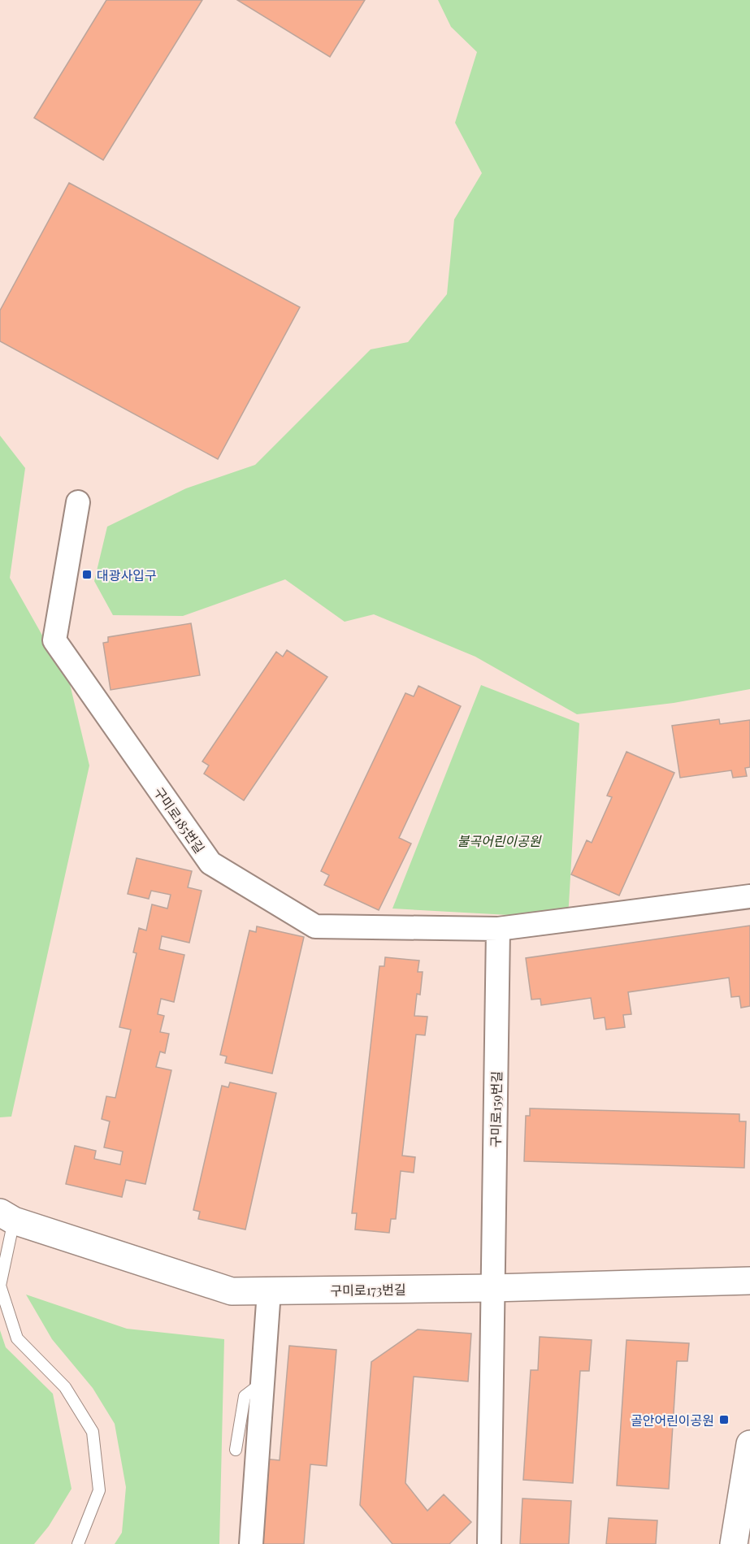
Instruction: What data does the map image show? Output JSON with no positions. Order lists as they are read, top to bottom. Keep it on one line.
{"streets":{"street":["구미로185번길","구미로159번길","구미로173번길"]},"crossings":[["구미로185번길","구미로159번길"],["구미로159번길","구미로173번길"]],"parks":["불곡어린이공원"],"places":{"transit":["대광사입구","골안어린이공원"]}}
